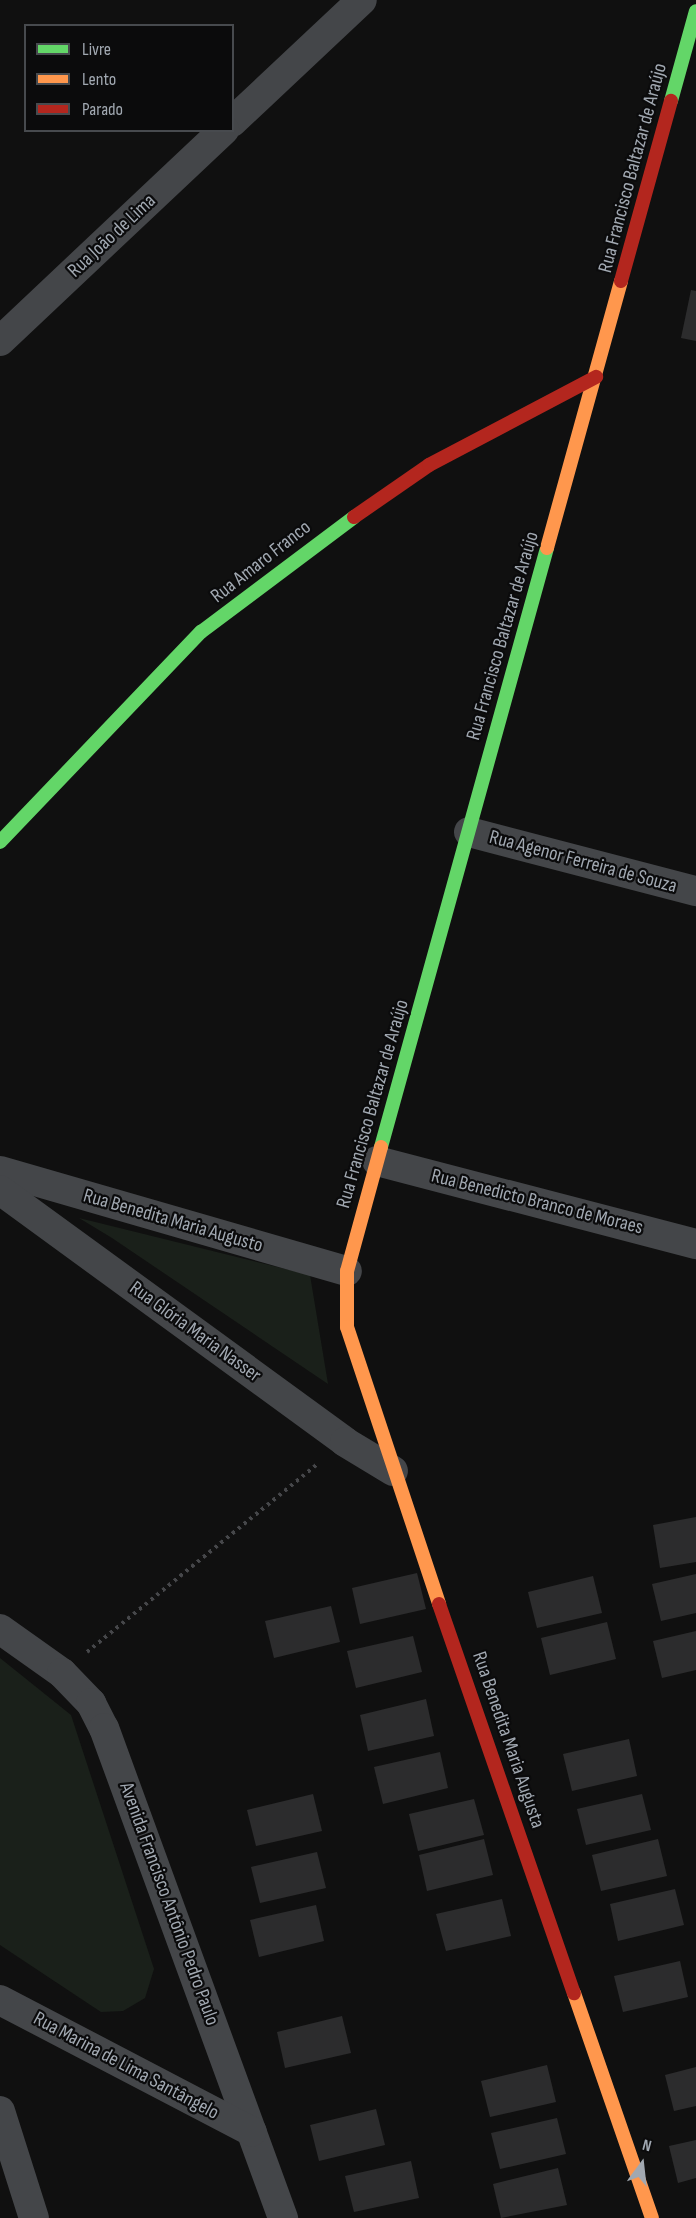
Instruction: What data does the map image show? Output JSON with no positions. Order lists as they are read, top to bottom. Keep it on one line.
{"streets":{"street":["Rua Francisco Baltazar de Araújo","Rua João de Lima","Rua Amaro Franco","Rua Agenor Ferreira de Souza","Rua Benedicto Branco de Moraes","Rua Benedita Maria Augusto","Rua Glória Maria Nasser","Rua Benedita Maria Augusta","Avenida Francisco Antônio Pedro Paulo","Rua Marina de Lima Santângelo"]},"crossings":[["Rua Francisco Baltazar de Araújo","Rua Amaro Franco"],["Rua Francisco Baltazar de Araújo","Rua Agenor Ferreira de Souza"],["Rua Francisco Baltazar de Araújo","Rua Benedicto Branco de Moraes"],["Rua Francisco Baltazar de Araújo","Rua Benedita Maria Augusto"],["Rua Francisco Baltazar de Araújo","Rua Benedita Maria Augusta"],["Rua Benedita Maria Augusto","Rua Benedita Maria Augusta"],["Rua Glória Maria Nasser","Rua Benedita Maria Augusta"],["Avenida Francisco Antônio Pedro Paulo","Rua Marina de Lima Santângelo"]],"legend":["Livre","Lento","Parado"],"north":"top"}
